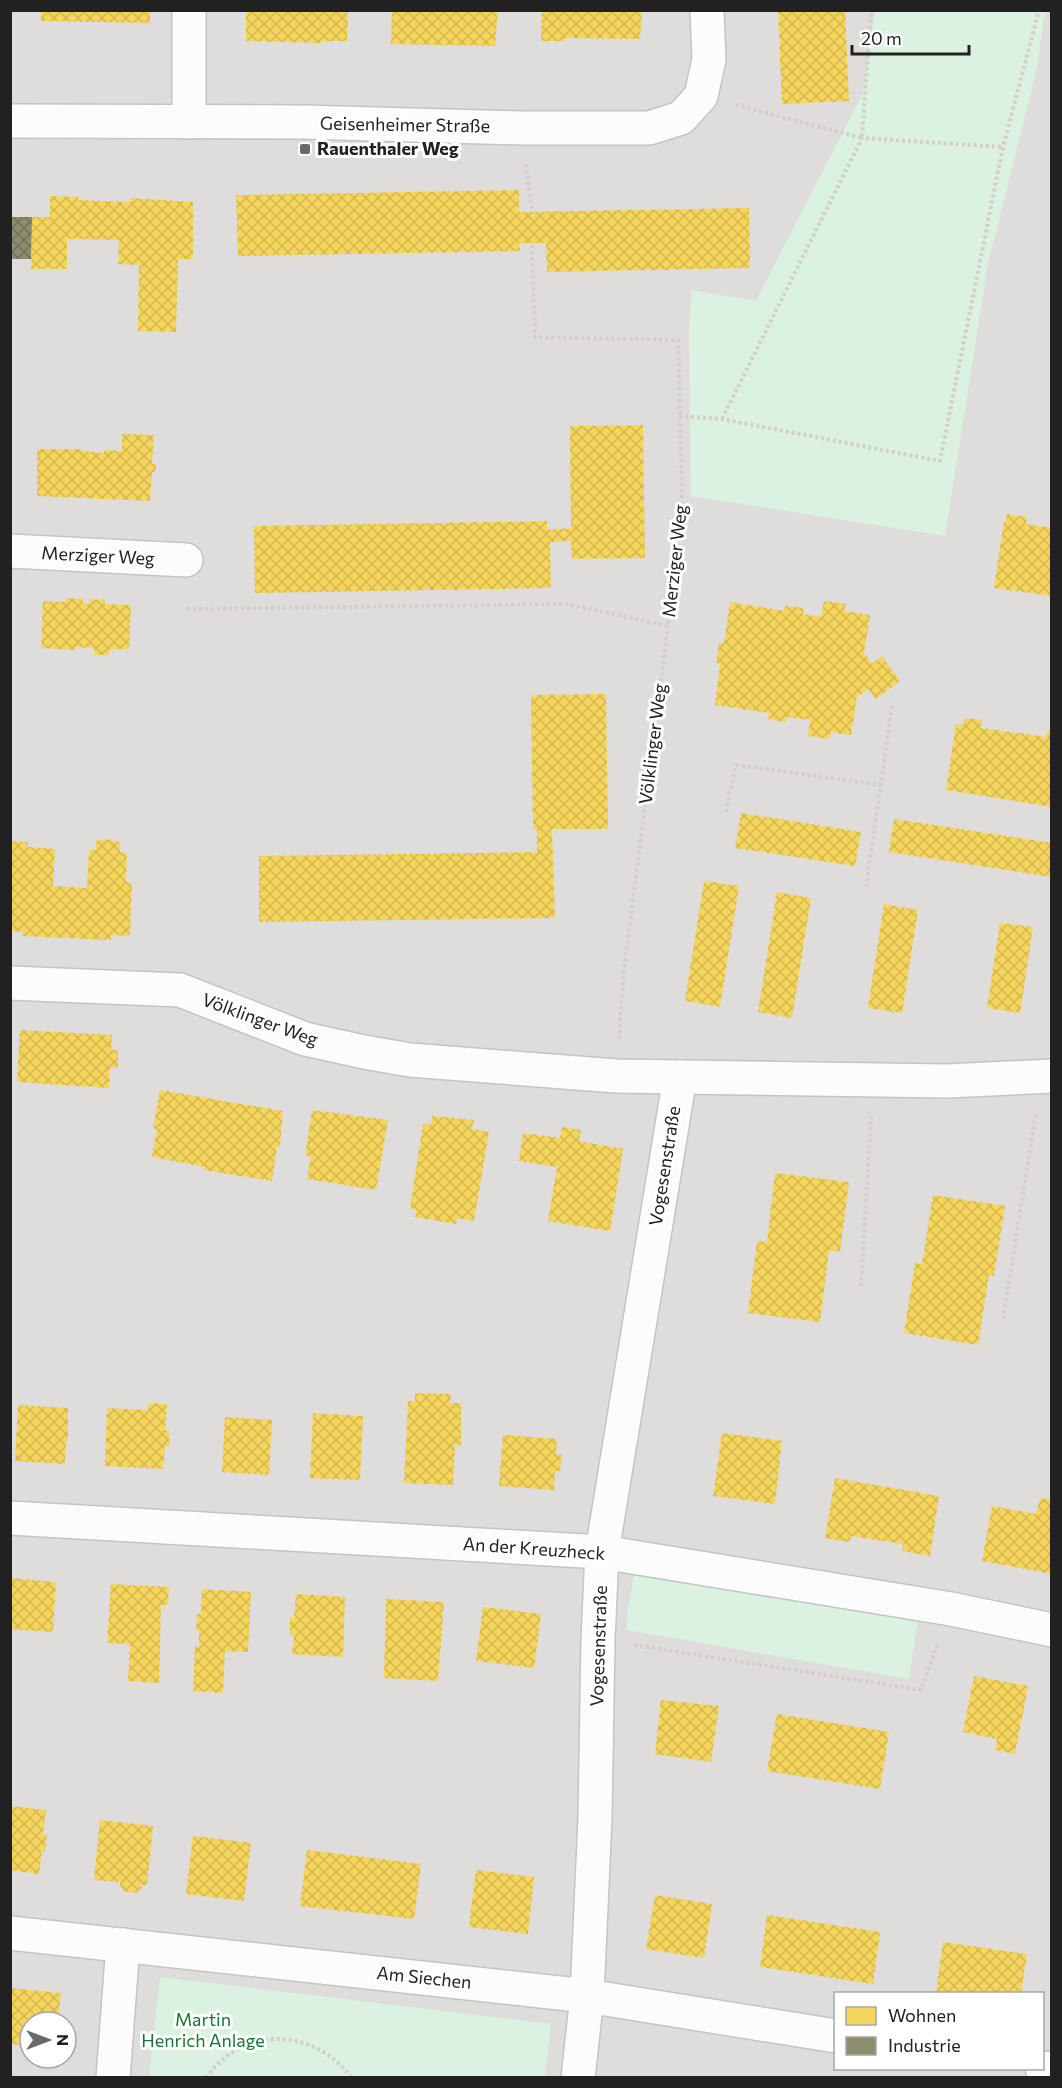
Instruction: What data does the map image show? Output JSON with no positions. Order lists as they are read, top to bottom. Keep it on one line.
{"streets":{"street":["Geisenheimer Straße","Merziger Weg","Völklinger Weg","Vogesenstraße","An der Kreuzheck","Am Siechen"]},"crossings":[["Merziger Weg","Völklinger Weg"],["Völklinger Weg","Vogesenstraße"],["Vogesenstraße","An der Kreuzheck"],["Vogesenstraße","Am Siechen"]],"parks":["Martin Henrich Anlage"],"places":{"transit":["Rauenthaler Weg"]},"legend":["Wohnen","Industrie"],"scale_bar":"20 m","north":"right"}
